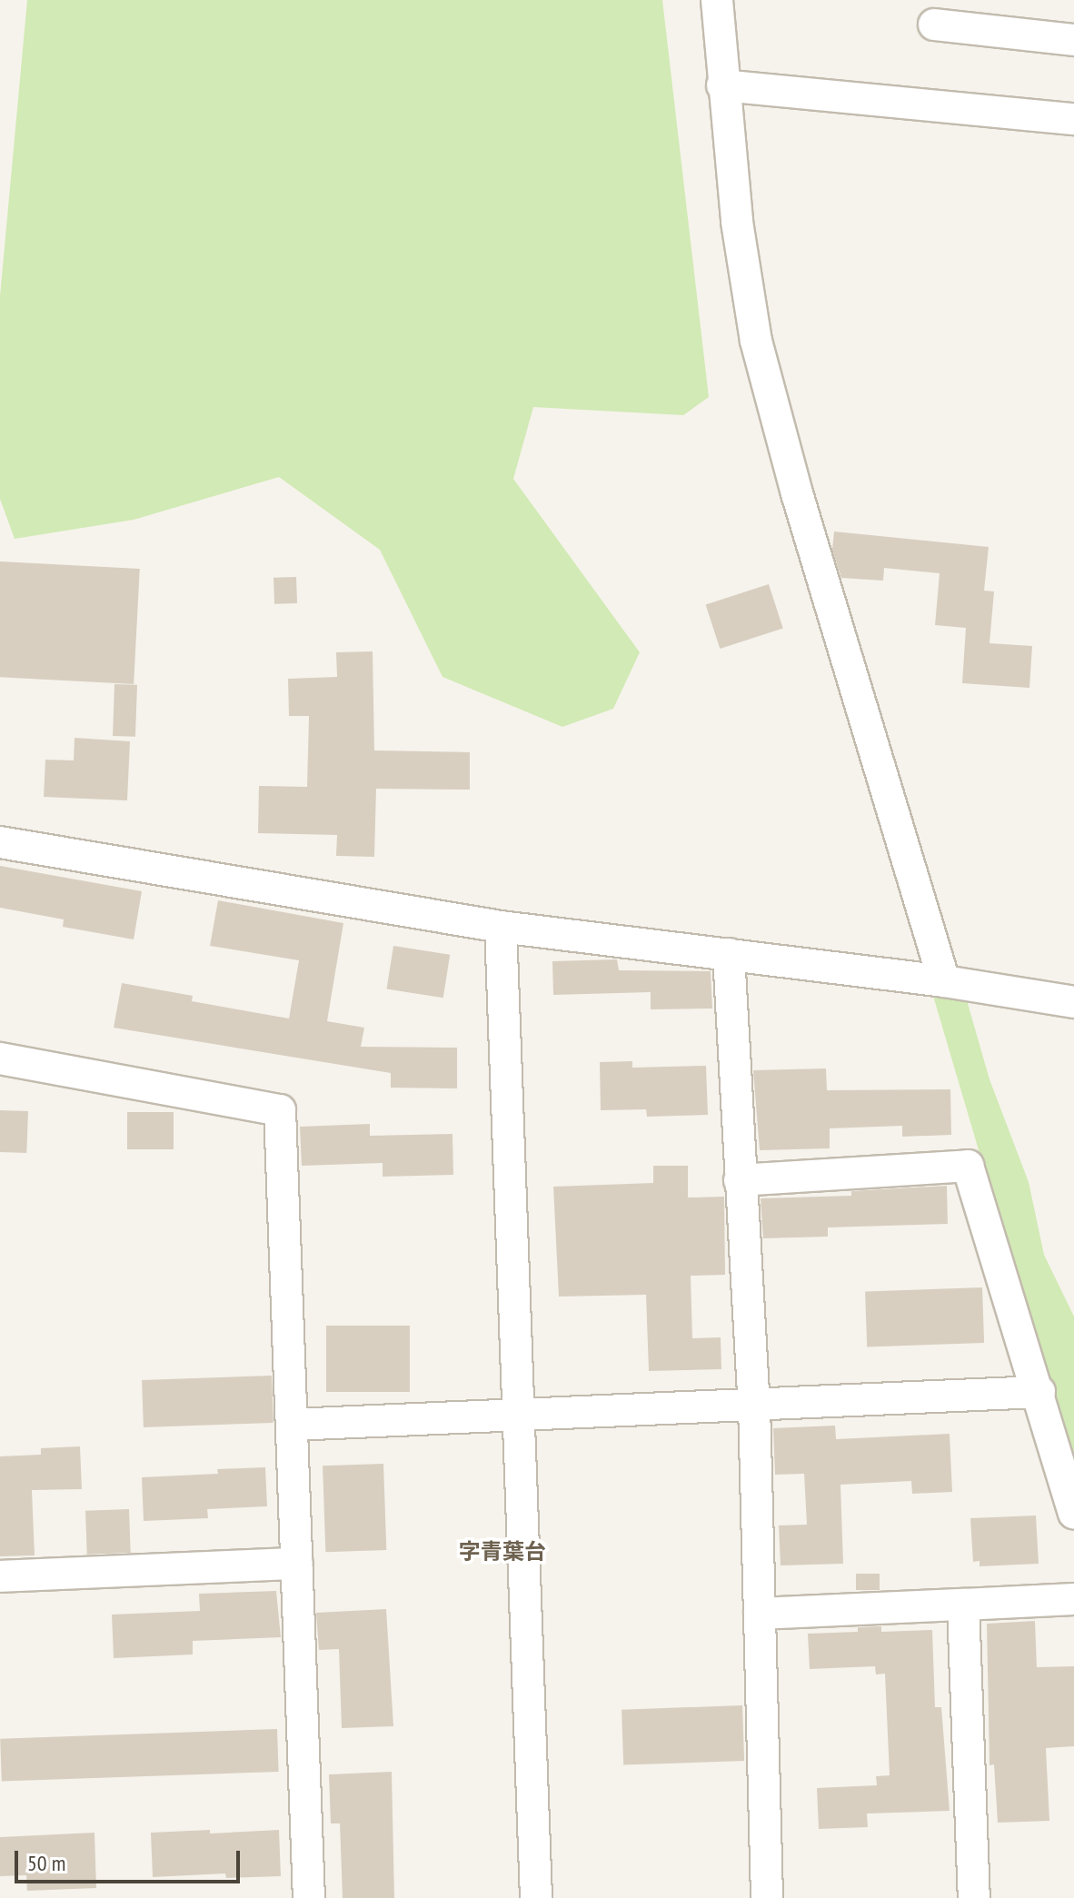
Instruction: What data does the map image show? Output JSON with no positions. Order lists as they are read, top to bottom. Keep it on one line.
{"districts":["字青葉台"],"scale_bar":"50 m"}
